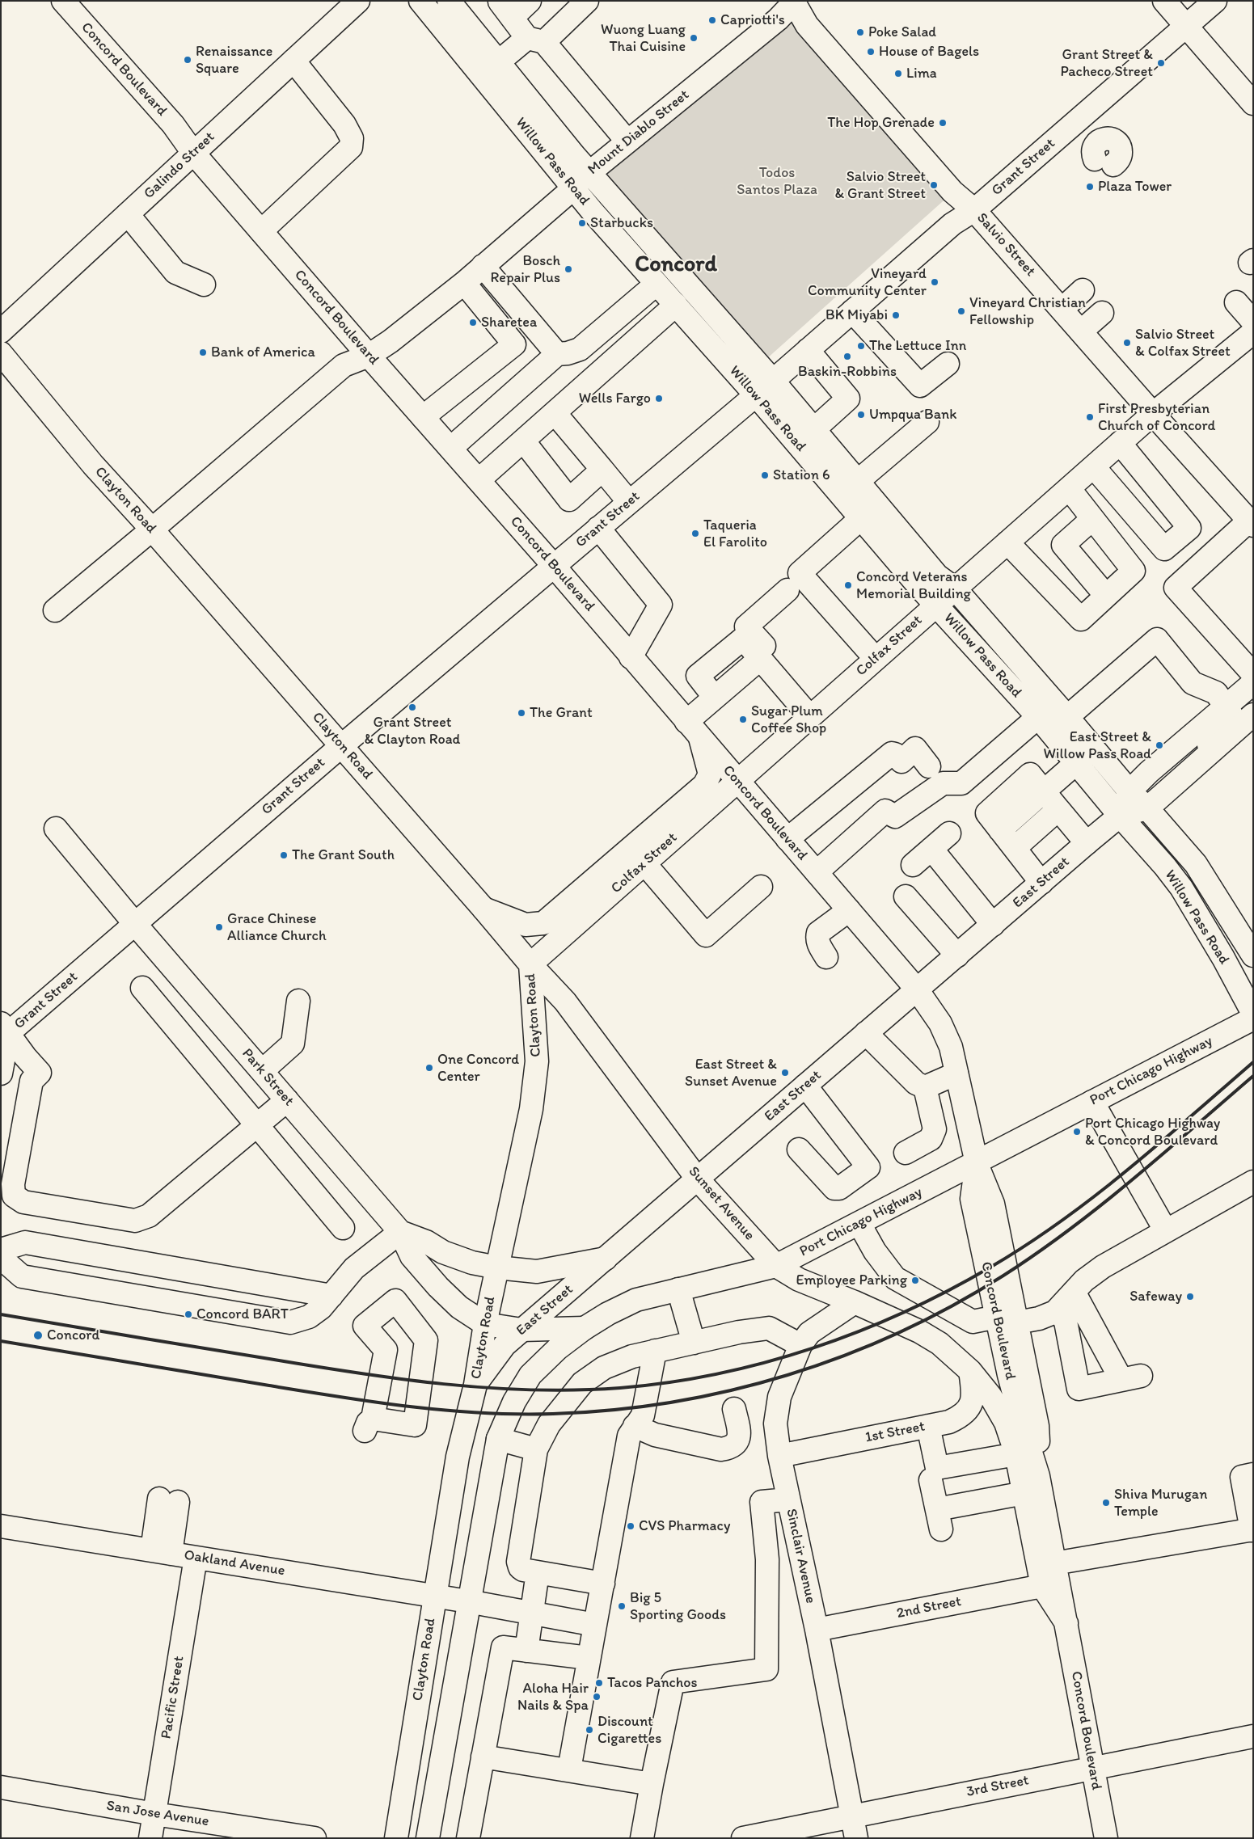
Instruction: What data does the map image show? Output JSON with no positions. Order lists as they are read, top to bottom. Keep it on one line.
{"streets":{"street":["Concord Boulevard","Mount Diablo Street","Willow Pass Road","Galindo Street","Grant Street","Salvio Street","Clayton Road","Colfax Street","East Street","Port Chicago Highway","Park Street","Sunset Avenue","1st Street","Sinclair Avenue","Oakland Avenue","2nd Street","Pacific Street","3rd Street","San Jose Avenue"]},"crossings":[["Concord Boulevard","Mount Diablo Street"],["Concord Boulevard","Galindo Street"],["Concord Boulevard","Grant Street"],["Concord Boulevard","Colfax Street"],["Concord Boulevard","East Street"],["Concord Boulevard","Port Chicago Highway"],["Concord Boulevard","Sunset Avenue"],["Concord Boulevard","1st Street"],["Concord Boulevard","2nd Street"],["Concord Boulevard","3rd Street"],["Mount Diablo Street","Willow Pass Road"],["Mount Diablo Street","Salvio Street"],["Mount Diablo Street","Clayton Road"],["Willow Pass Road","Grant Street"],["Willow Pass Road","Colfax Street"],["Willow Pass Road","East Street"],["Grant Street","Salvio Street"],["Grant Street","Clayton Road"],["Grant Street","Park Street"],["Salvio Street","Colfax Street"],["Clayton Road","Colfax Street"],["Clayton Road","East Street"],["Clayton Road","Park Street"],["Clayton Road","Sunset Avenue"],["Clayton Road","Oakland Avenue"],["Colfax Street","Sunset Avenue"],["East Street","Park Street"],["East Street","Sunset Avenue"],["Port Chicago Highway","Park Street"],["Port Chicago Highway","Sunset Avenue"],["Sunset Avenue","1st Street"],["Sunset Avenue","Sinclair Avenue"],["1st Street","Sinclair Avenue"],["Sinclair Avenue","2nd Street"],["Sinclair Avenue","3rd Street"],["Oakland Avenue","Pacific Street"],["Pacific Street","San Jose Avenue"]],"districts":["Concord"],"parks":["Todos Santos Plaza"],"places":["Capriotti's","Poke Salad","Wuong Luang Thai Cuisine","House of Bagels","Renaissance Square","Grant Street & Pacheco Street","Lima","The Hop Grenade","Salvio Street & Grant Street","Plaza Tower","Starbucks","Bosch Repair Plus","Vineyard Community Center","Vineyard Christian Fellowship","BK Miyabi","Sharetea","Salvio Street & Colfax Street","The Lettuce Inn","Bank of America","Baskin-Robbins","Wells Fargo","Umpqua Bank","First Presbyterian Church of Concord","Station 6","Taqueria El Farolito","Concord Veterans Memorial Building","Grant Street & Clayton Road","The Grant","Sugar Plum Coffee Shop","East Street & Willow Pass Road","The Grant South","Grace Chinese Alliance Church","One Concord Center","East Street & Sunset Avenue","Port Chicago Highway & Concord Boulevard","Employee Parking","Safeway","Concord BART","Concord","Shiva Murugan Temple","CVS Pharmacy","Big 5 Sporting Goods","Tacos Panchos","Aloha Hair Nails & Spa","Discount Cigarettes"]}
